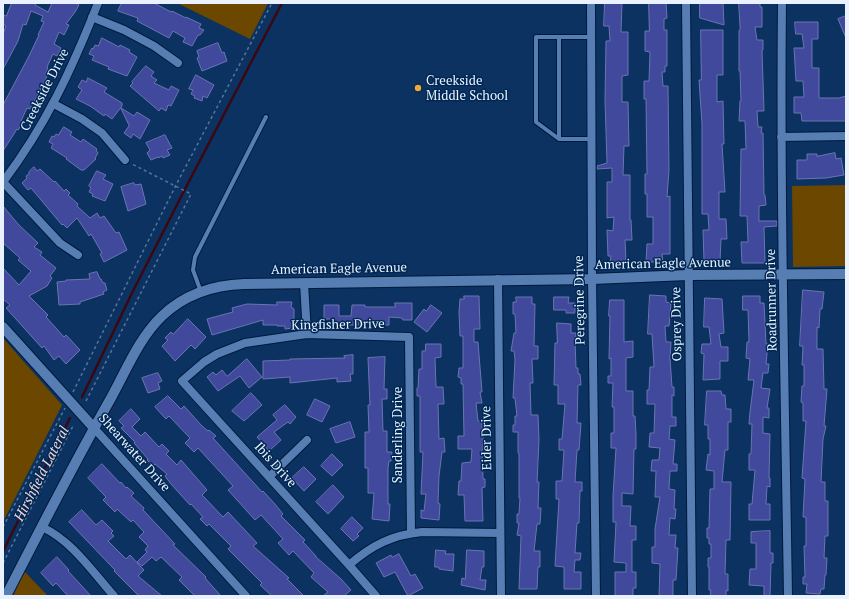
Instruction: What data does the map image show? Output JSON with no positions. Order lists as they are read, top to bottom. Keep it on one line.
{"streets":{"street":["Creekside Drive","American Eagle Avenue","Peregrine Drive","Roadrunner Drive","Osprey Drive","Kingfisher Drive","Sanderling Drive","Eider Drive","Shearwater Drive","Ibis Drive"]},"crossings":[["American Eagle Avenue","Peregrine Drive"],["American Eagle Avenue","Roadrunner Drive"],["American Eagle Avenue","Osprey Drive"],["American Eagle Avenue","Eider Drive"],["American Eagle Avenue","Shearwater Drive"],["Kingfisher Drive","Sanderling Drive"],["Kingfisher Drive","Ibis Drive"]],"water":["Hirshfield Lateral"],"places":["Creekside Middle School"]}
